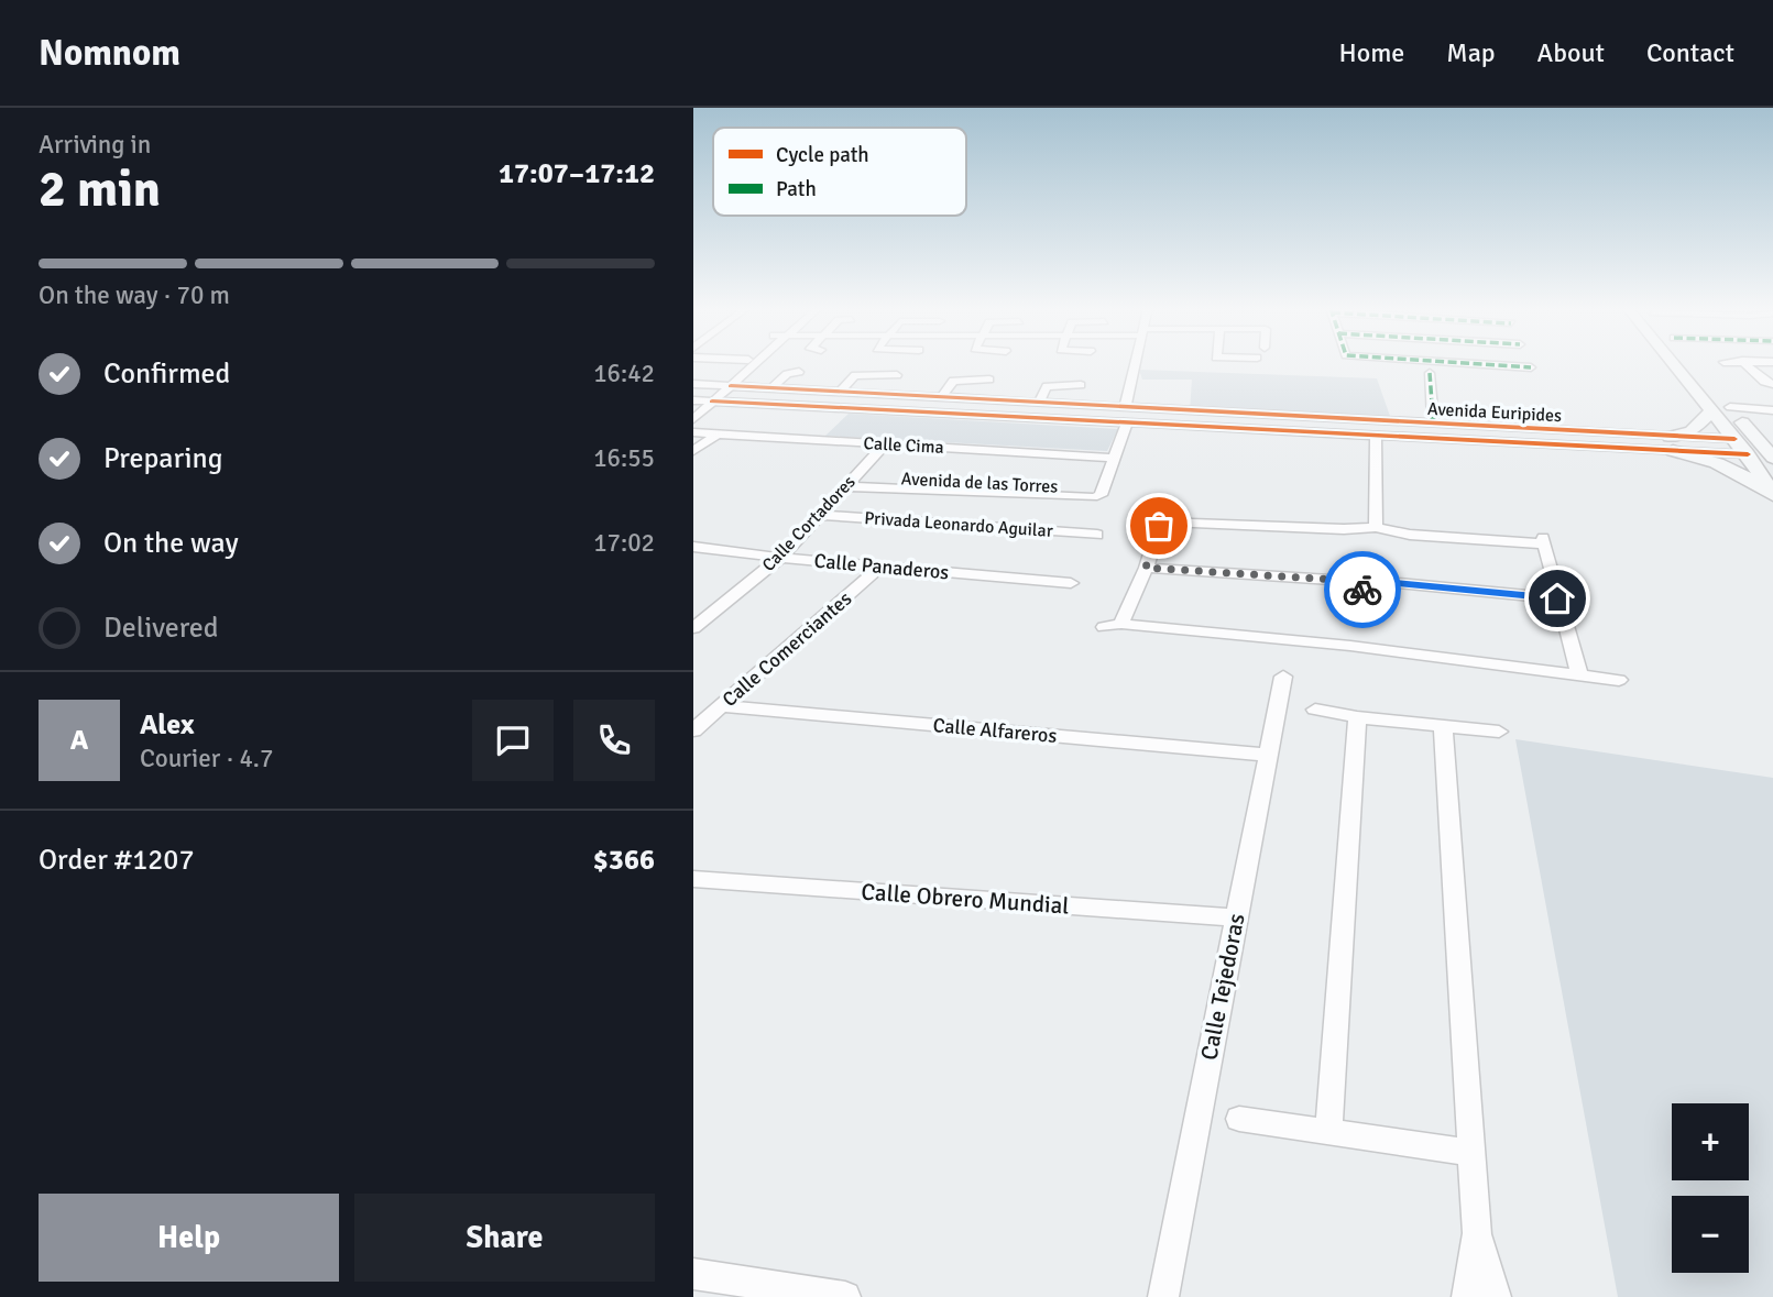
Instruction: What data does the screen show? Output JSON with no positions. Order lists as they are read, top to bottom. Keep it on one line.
{"streets":{"street":["Avenida Euripides","Calle Cima","Avenida de las Torres","Calle Cortadores","Privada Leonardo Aguilar","Calle Panaderos","Calle Comerciantes","Calle Alfareros","Calle Obrero Mundial","Calle Tejedoras"]},"crossings":[["Calle Cima","Avenida de las Torres"],["Calle Cima","Calle Cortadores"],["Avenida de las Torres","Calle Cortadores"],["Calle Cortadores","Privada Leonardo Aguilar"],["Calle Cortadores","Calle Panaderos"],["Calle Panaderos","Calle Comerciantes"],["Calle Comerciantes","Calle Alfareros"],["Calle Alfareros","Calle Tejedoras"],["Calle Obrero Mundial","Calle Tejedoras"]],"legend":["Cycle path","Path"],"page":{"header":"Nomnom","nav":["Home","Map","About","Contact"],"heading":["2 min","Arriving in","17:07–17:12"],"panel":["Alex","Courier · 4.7","Order #1207","$366"],"bar":"On the way · 70 m","list":[["Confirmed","16:42"],["Preparing","16:55"],["On the way","17:02"],"Delivered"],"round":"A","map_buttons":["+","−"],"buttons":["Help","Share"]}}
